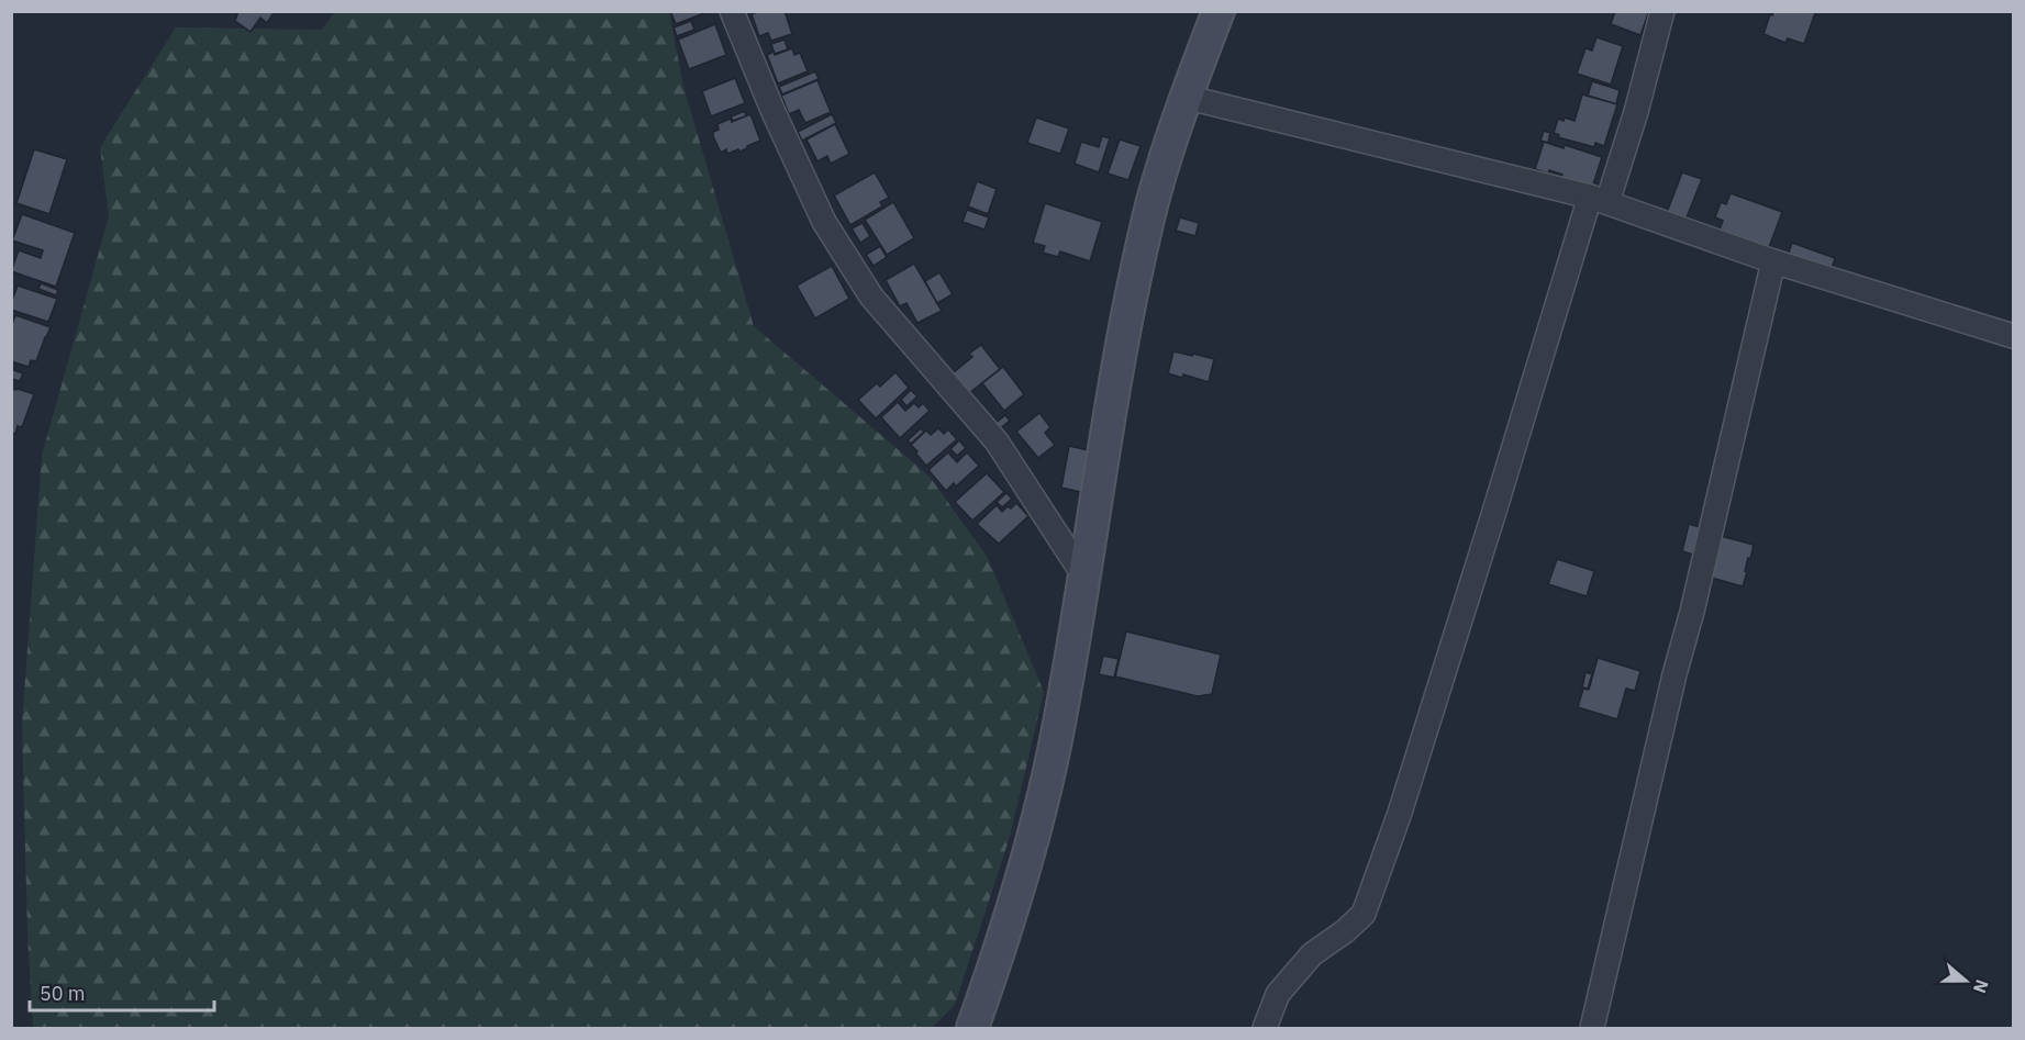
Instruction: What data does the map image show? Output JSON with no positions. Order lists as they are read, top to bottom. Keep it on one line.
{"scale_bar":"50 m","north":"right"}
